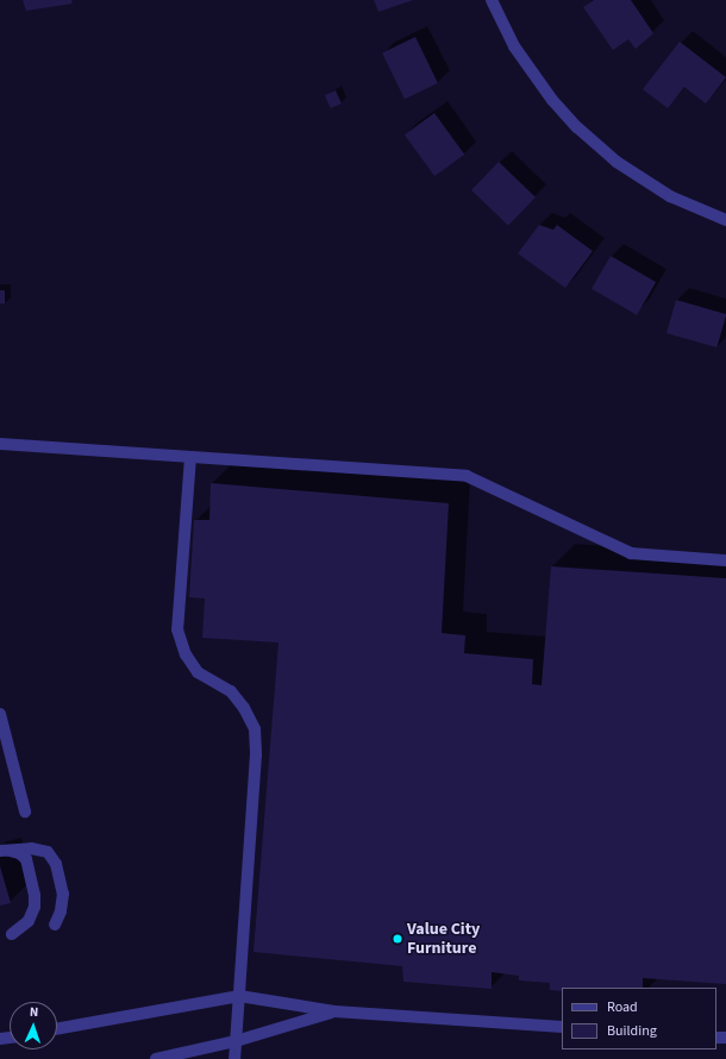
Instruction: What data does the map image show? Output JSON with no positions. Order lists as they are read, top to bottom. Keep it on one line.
{"places":["Value City Furniture"],"legend":["Road","Building"],"north":"top"}
